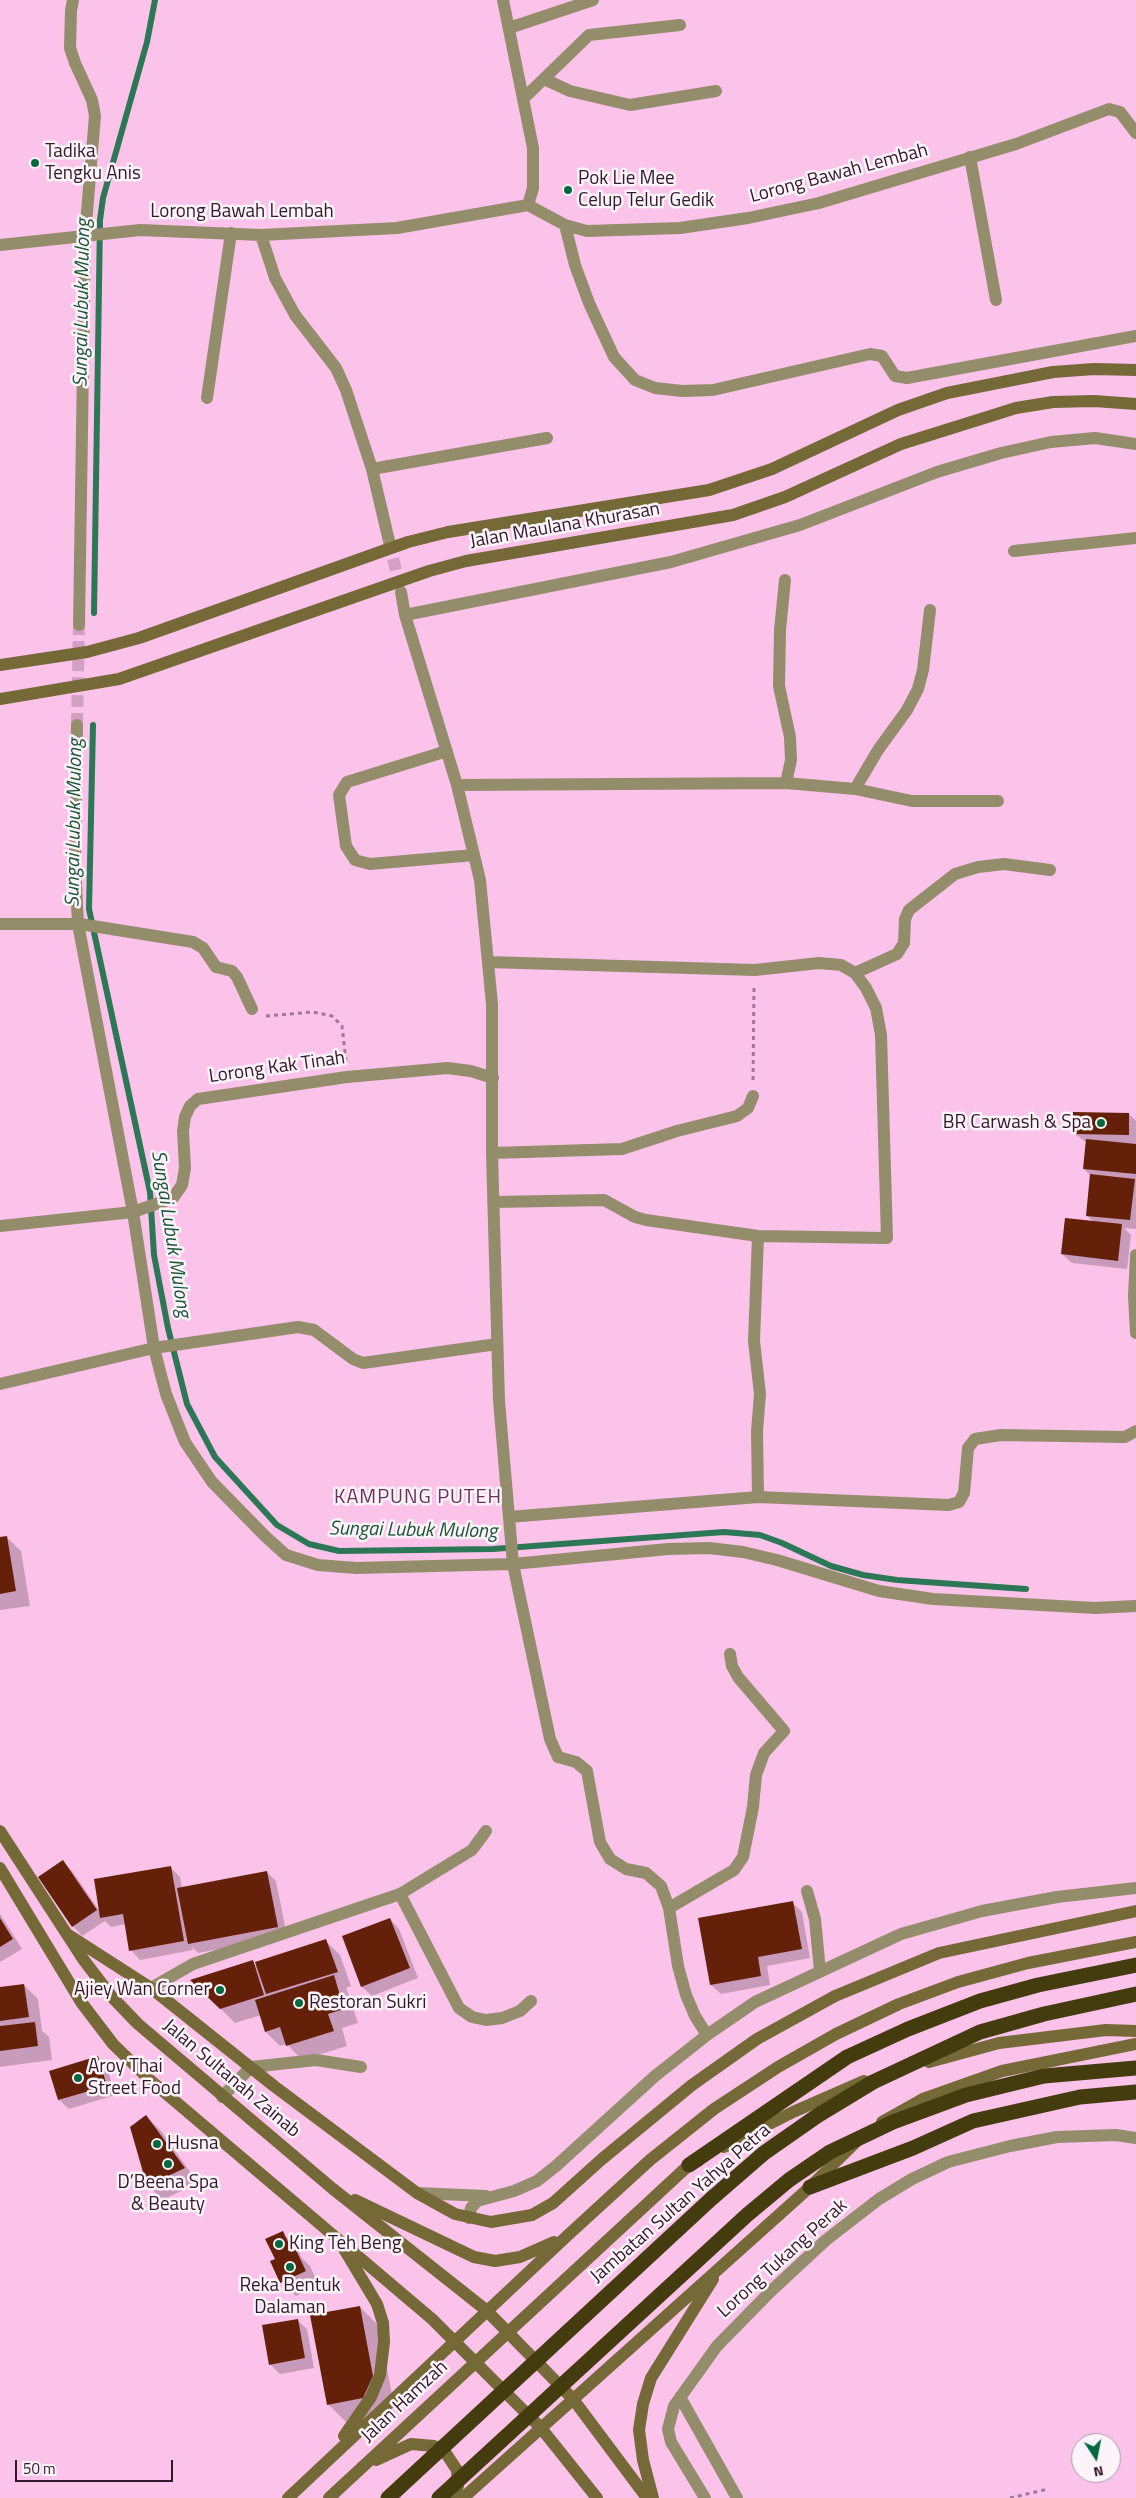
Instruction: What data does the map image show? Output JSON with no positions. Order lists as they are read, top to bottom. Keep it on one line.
{"streets":{"highway":["Jambatan Sultan Yahya Petra"],"street":["Lorong Bawah Lembah","Jalan Maulana Khurasan","Lorong Kak Tinah","Jalan Sultanah Zainab","Lorong Tukang Perak","Jalan Hamzah"]},"crossings":[["Jalan Sultanah Zainab","Jalan Hamzah"]],"districts":["KAMPUNG PUTEH"],"water":["Sungai Lubuk Mulong"],"places":["Tadika Tengku Anis","Pok Lie Mee Celup Telur Gedik","BR Carwash & Spa","Ajiey Wan Corner","Restoran Sukri","Aroy Thai Street Food","Husna","D’Beena Spa & Beauty","King Teh Beng","Reka Bentuk Dalaman"],"scale_bar":"50 m","north":"bottom"}
